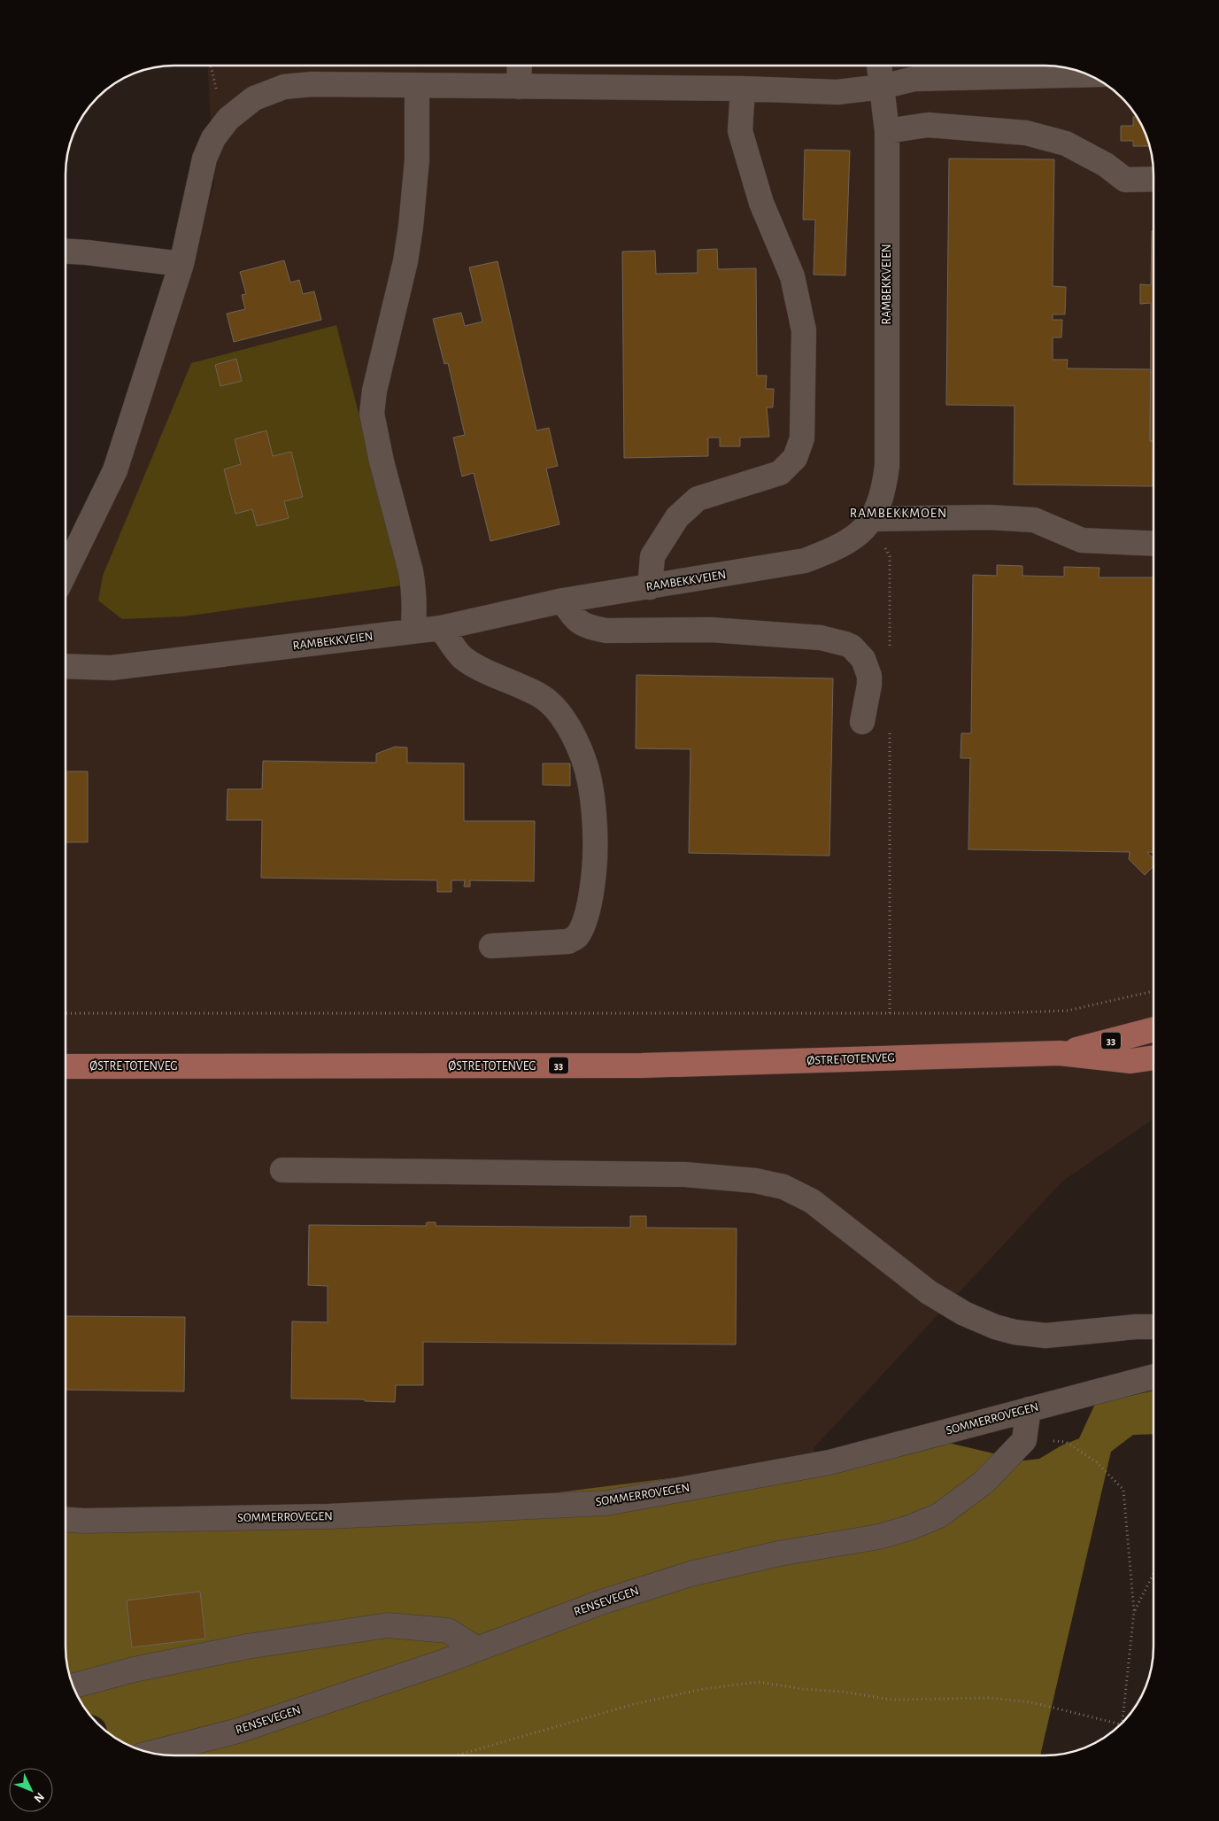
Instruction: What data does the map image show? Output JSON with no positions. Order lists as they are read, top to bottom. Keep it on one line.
{"streets":{"main road":["33","ØSTRE TOTENVEG"],"street":["RAMBEKKVEIEN","SOMMERROVEGEN","RENSEVEGEN"]},"districts":["RAMBEKKMOEN"],"north":"bottom right"}
